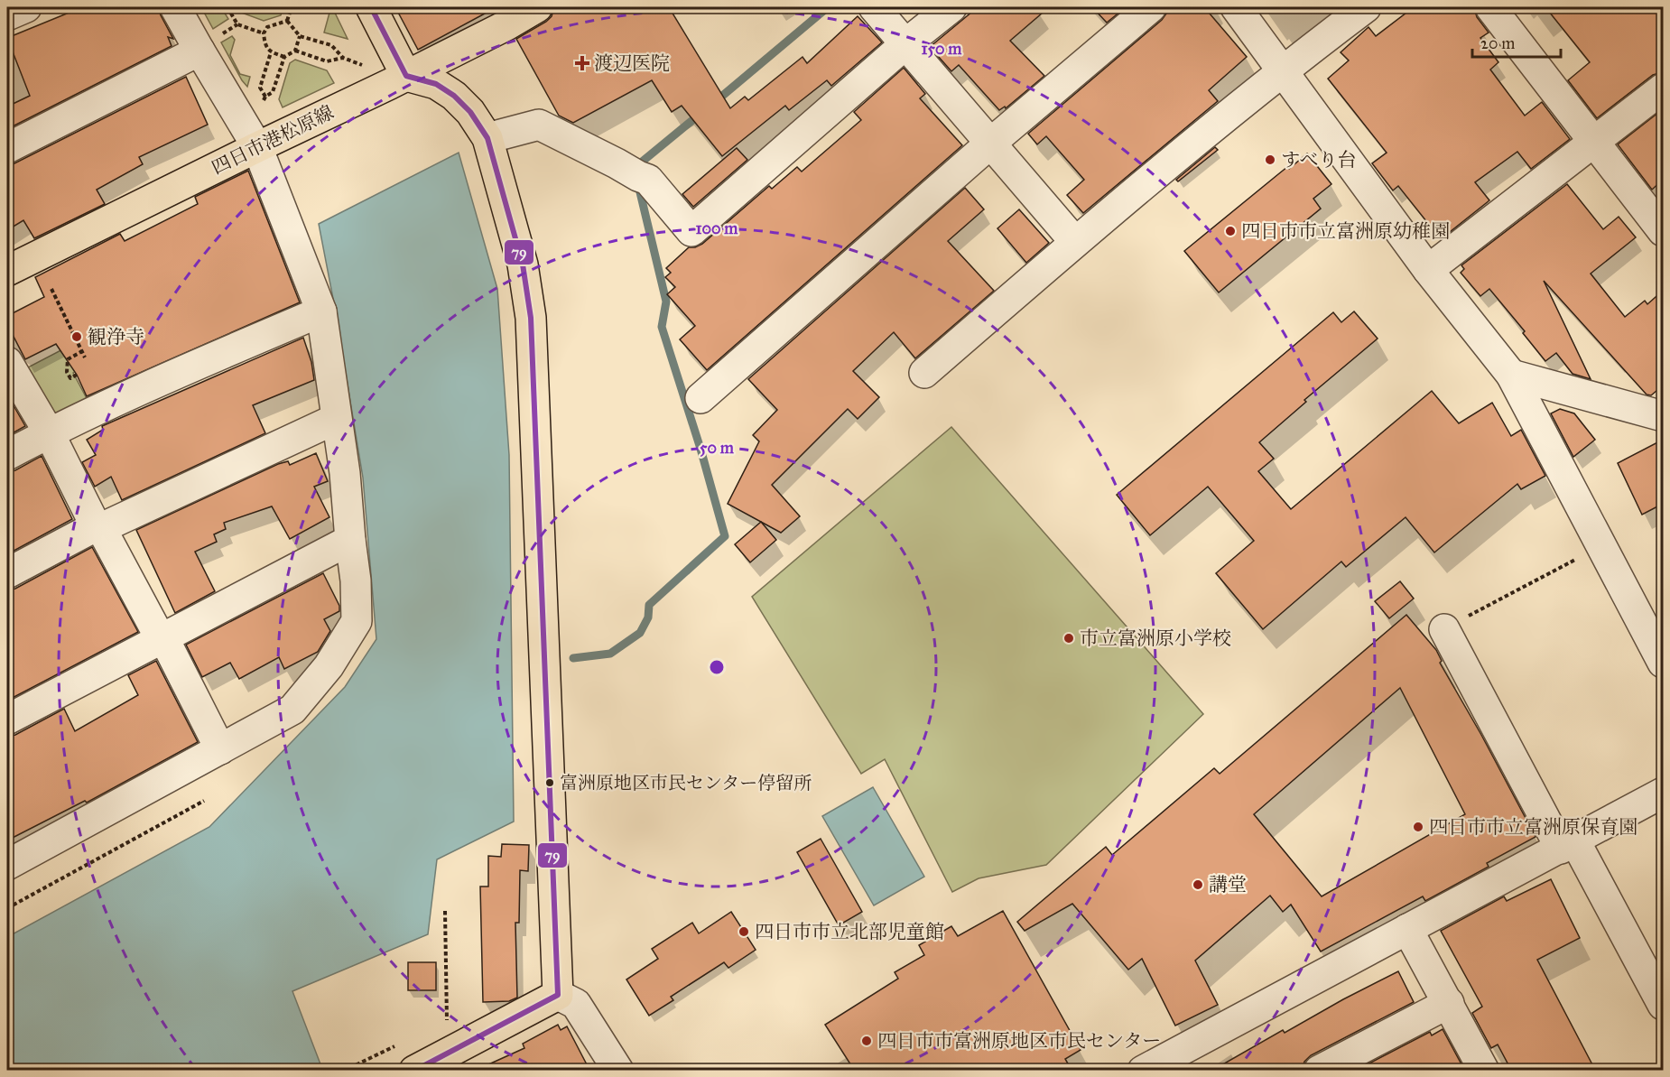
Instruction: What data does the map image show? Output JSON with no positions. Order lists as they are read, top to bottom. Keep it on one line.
{"streets":{"main road":["四日市港松原線"]},"places":{"health":["渡辺医院"],"other":["すべり台","四日市市立富洲原幼稚園","観浄寺","市立富洲原小学校","富洲原地区市民センター停留所","四日市市立富洲原保育園","講堂","四日市市立北部児童館","四日市市富洲原地区市民センター"]},"lines":["transit line 79"],"scale_bar":"20 m","rings":["150 m","100 m","50 m"]}
